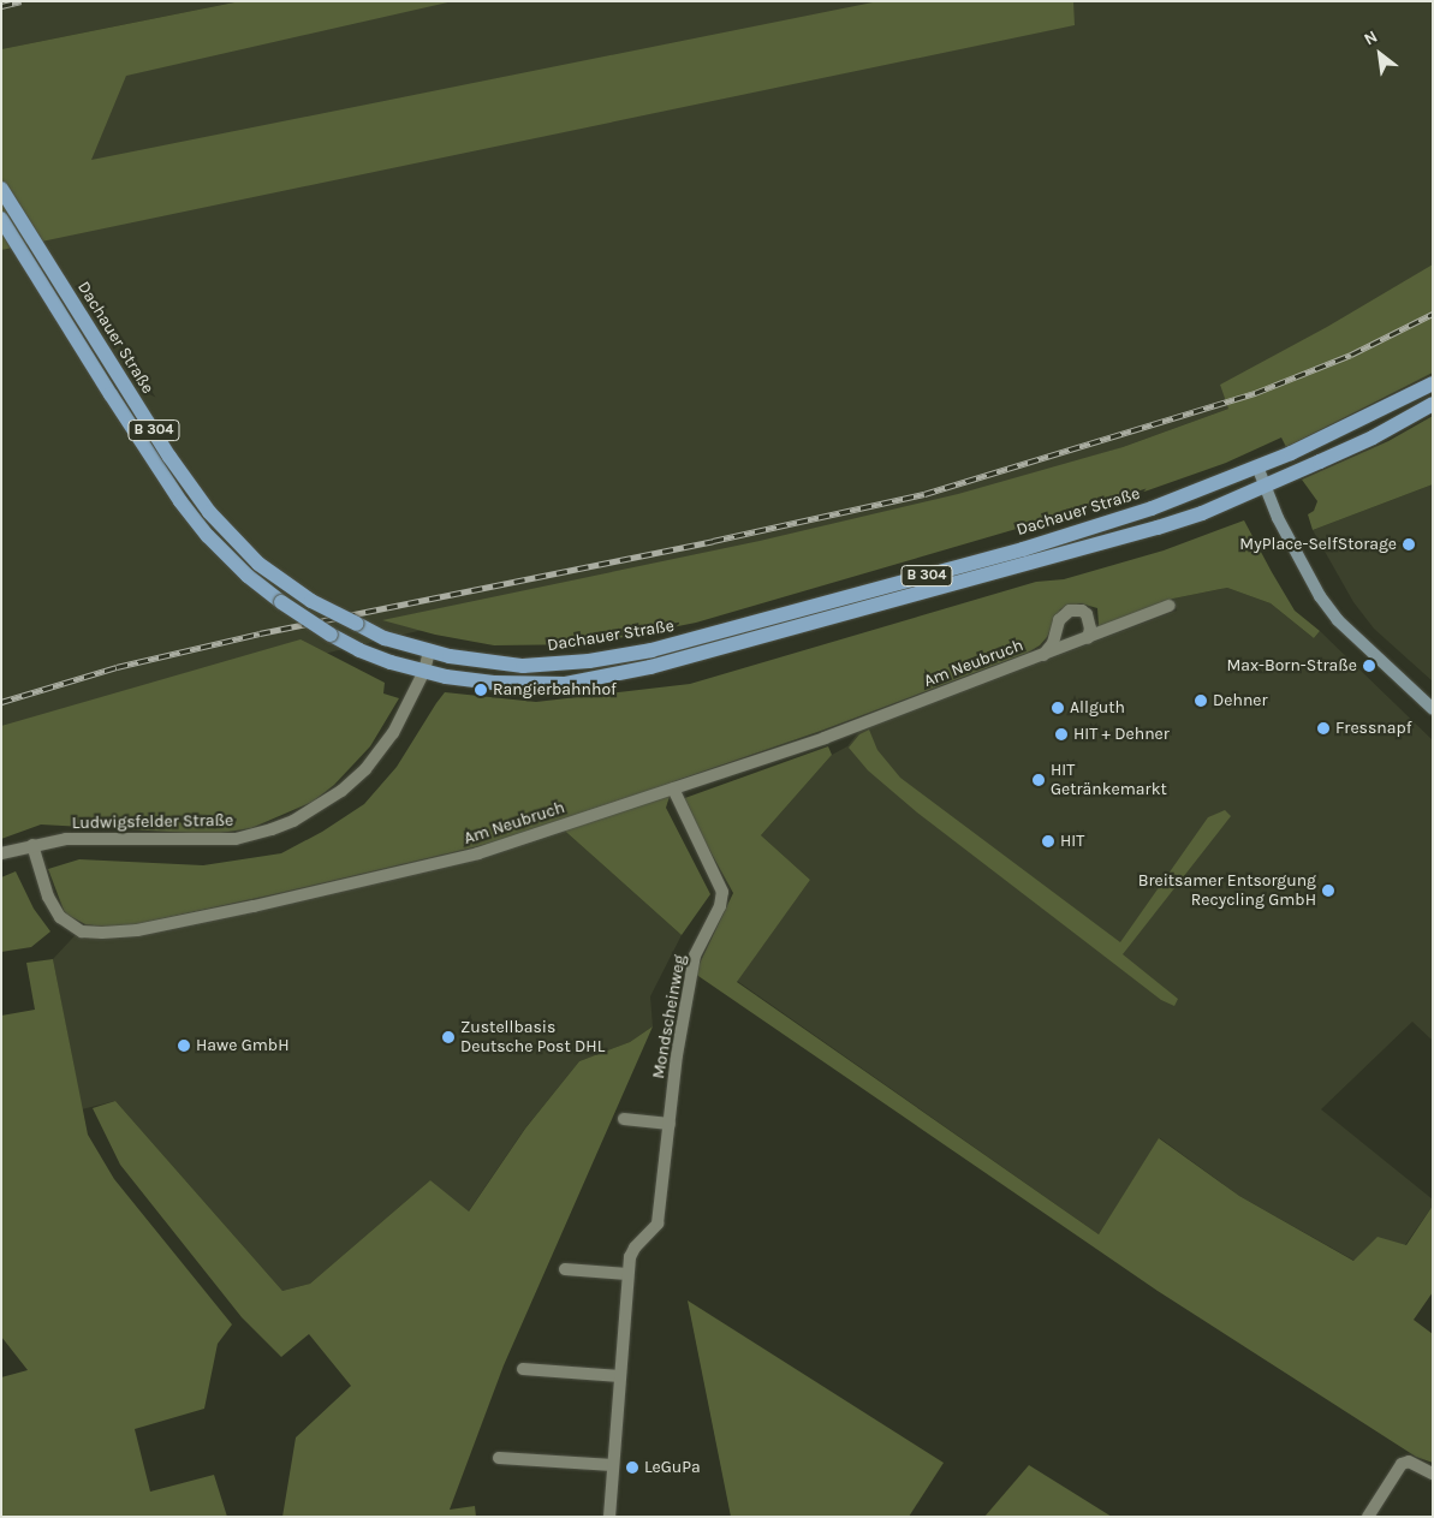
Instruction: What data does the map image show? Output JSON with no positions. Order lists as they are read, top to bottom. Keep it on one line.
{"streets":{"main road":["Dachauer Straße","B 304"],"street":["Am Neubruch","Ludwigsfelder Straße","Mondscheinweg"]},"crossings":[["Dachauer Straße","B 304"],["Dachauer Straße","Ludwigsfelder Straße"],["Am Neubruch","Ludwigsfelder Straße"],["Am Neubruch","Mondscheinweg"]],"places":["MyPlace-SelfStorage","Max-Born-Straße","Rangierbahnhof","Dehner","Allguth","Fressnapf","HIT + Dehner","HIT Getränkemarkt","HIT","Breitsamer Entsorgung Recycling GmbH","Zustellbasis Deutsche Post DHL","Hawe GmbH","LeGuPa"],"north":"top left"}
